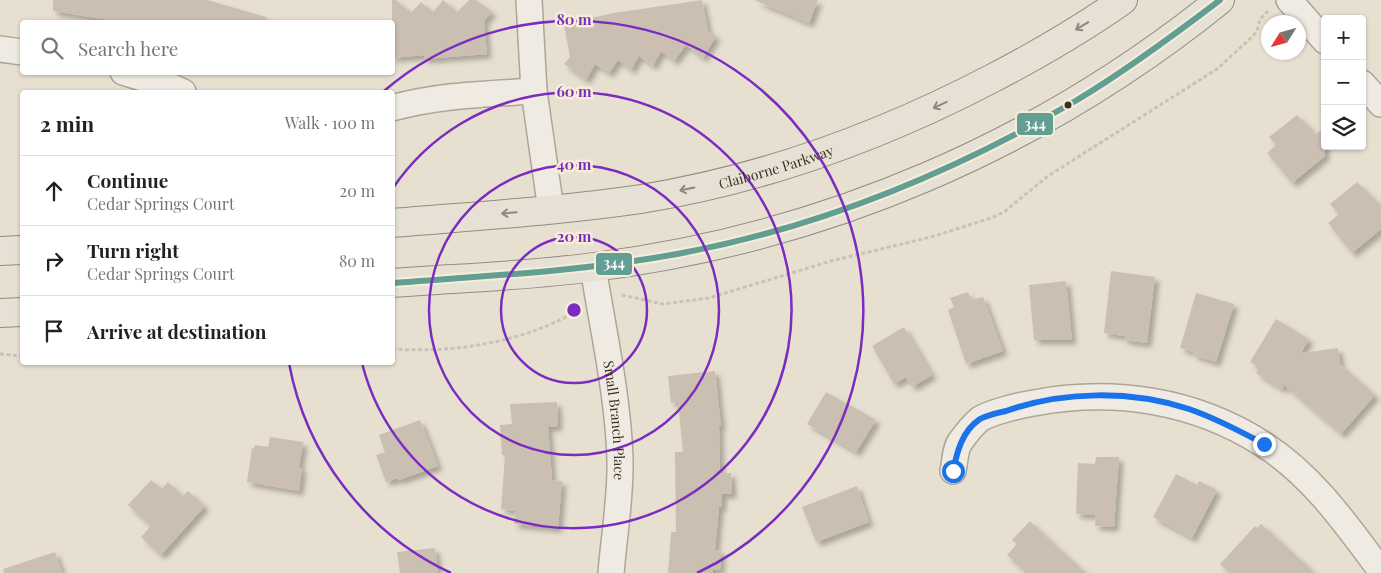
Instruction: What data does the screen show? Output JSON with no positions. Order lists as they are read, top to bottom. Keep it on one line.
{"streets":{"main road":["Claiborne Parkway"],"street":["Small Branch Place"]},"lines":["transit line 344"],"north":"bottom left","page":{"map_buttons":["+","−"],"search":"Search here","heading":["2 min","Walk · 100 m"],"list":[["Continue","Cedar Springs Court","20 m"],["Turn right","Cedar Springs Court","80 m"],"Arrive at destination"]},"rings":["80 m","60 m","40 m","20 m"]}
